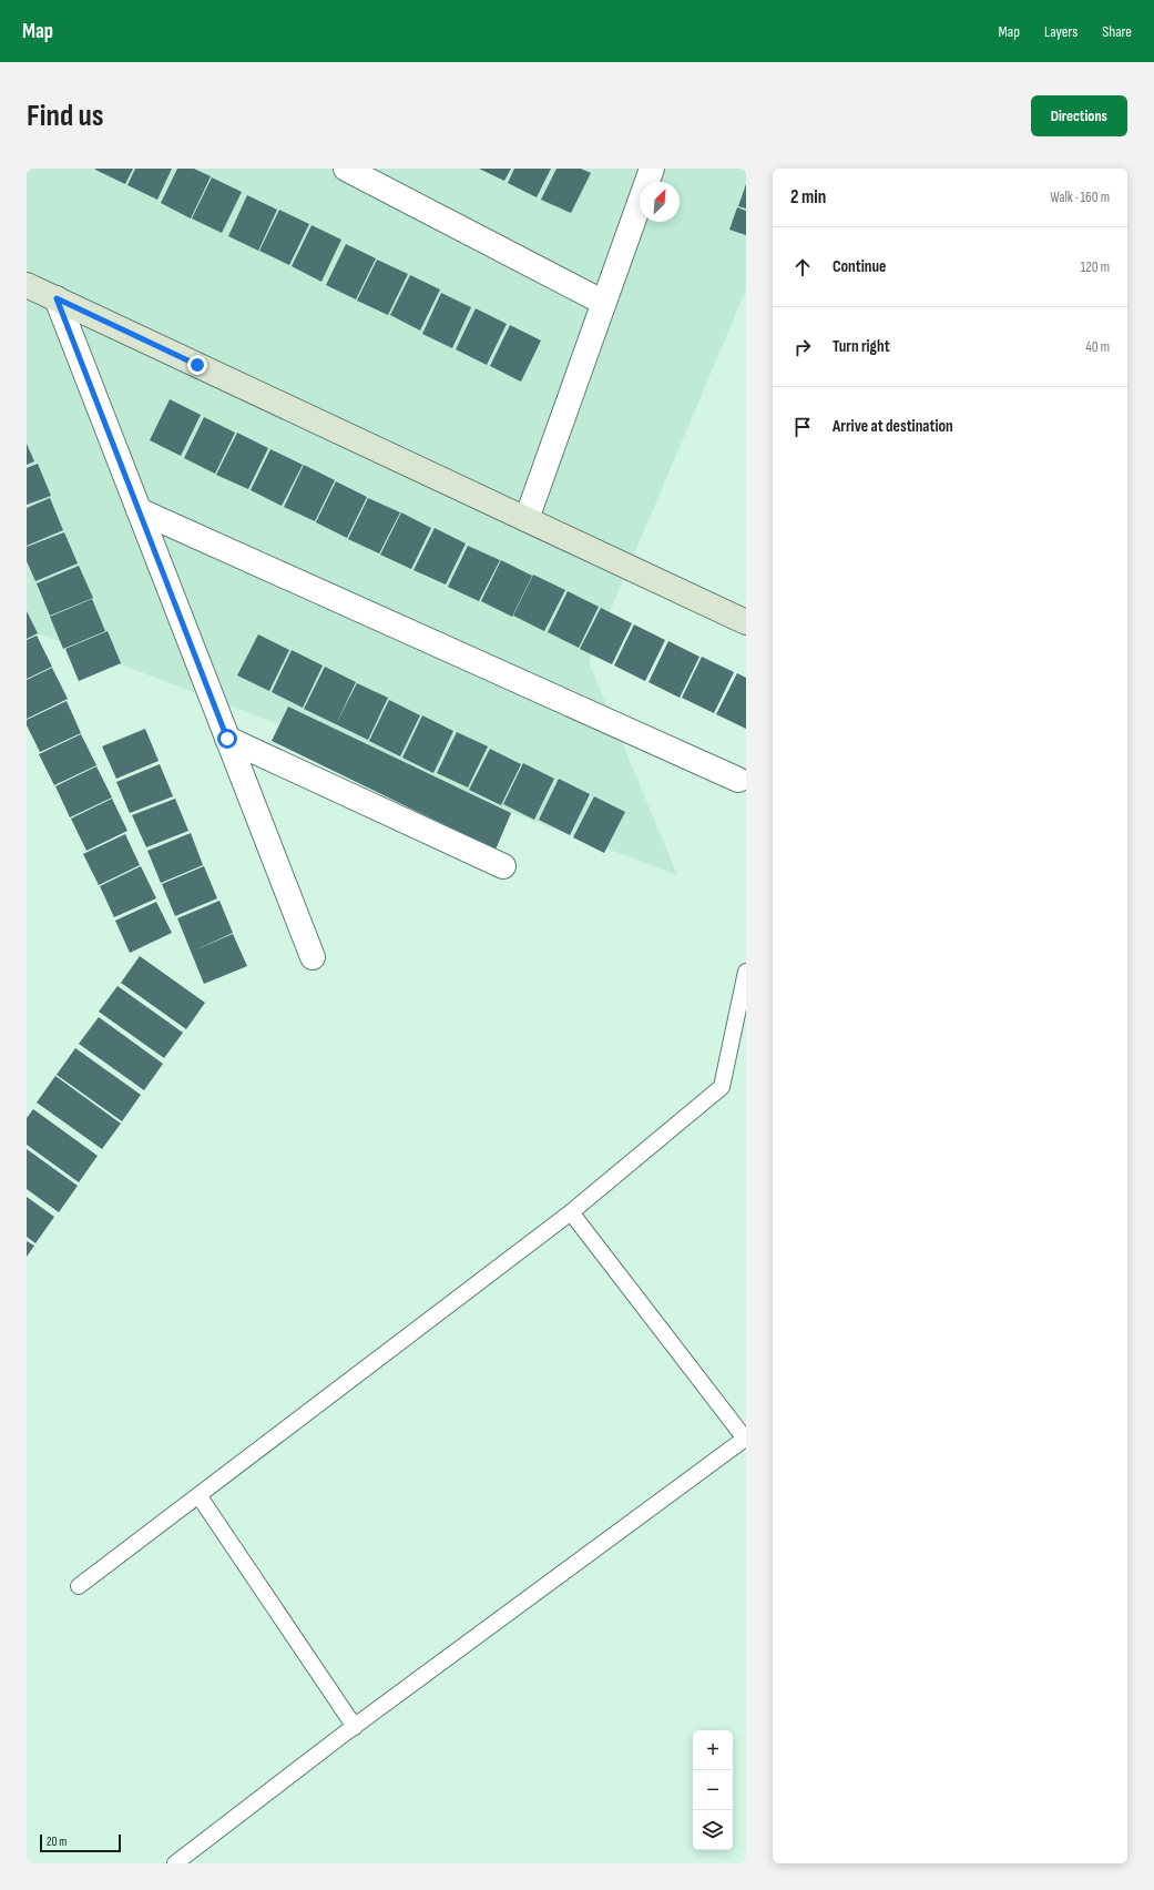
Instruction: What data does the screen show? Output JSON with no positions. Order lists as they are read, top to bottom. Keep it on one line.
{"scale_bar":"20 m","north":"top right","page":{"header":"Map","nav":["Map","Layers","Share"],"buttons":"Directions","title":"Find us","heading":["2 min","Walk · 160 m"],"list":[["Continue","120 m"],["Turn right","40 m"],"Arrive at destination"],"map_buttons":["+","−"],"scale":"20 m"}}
